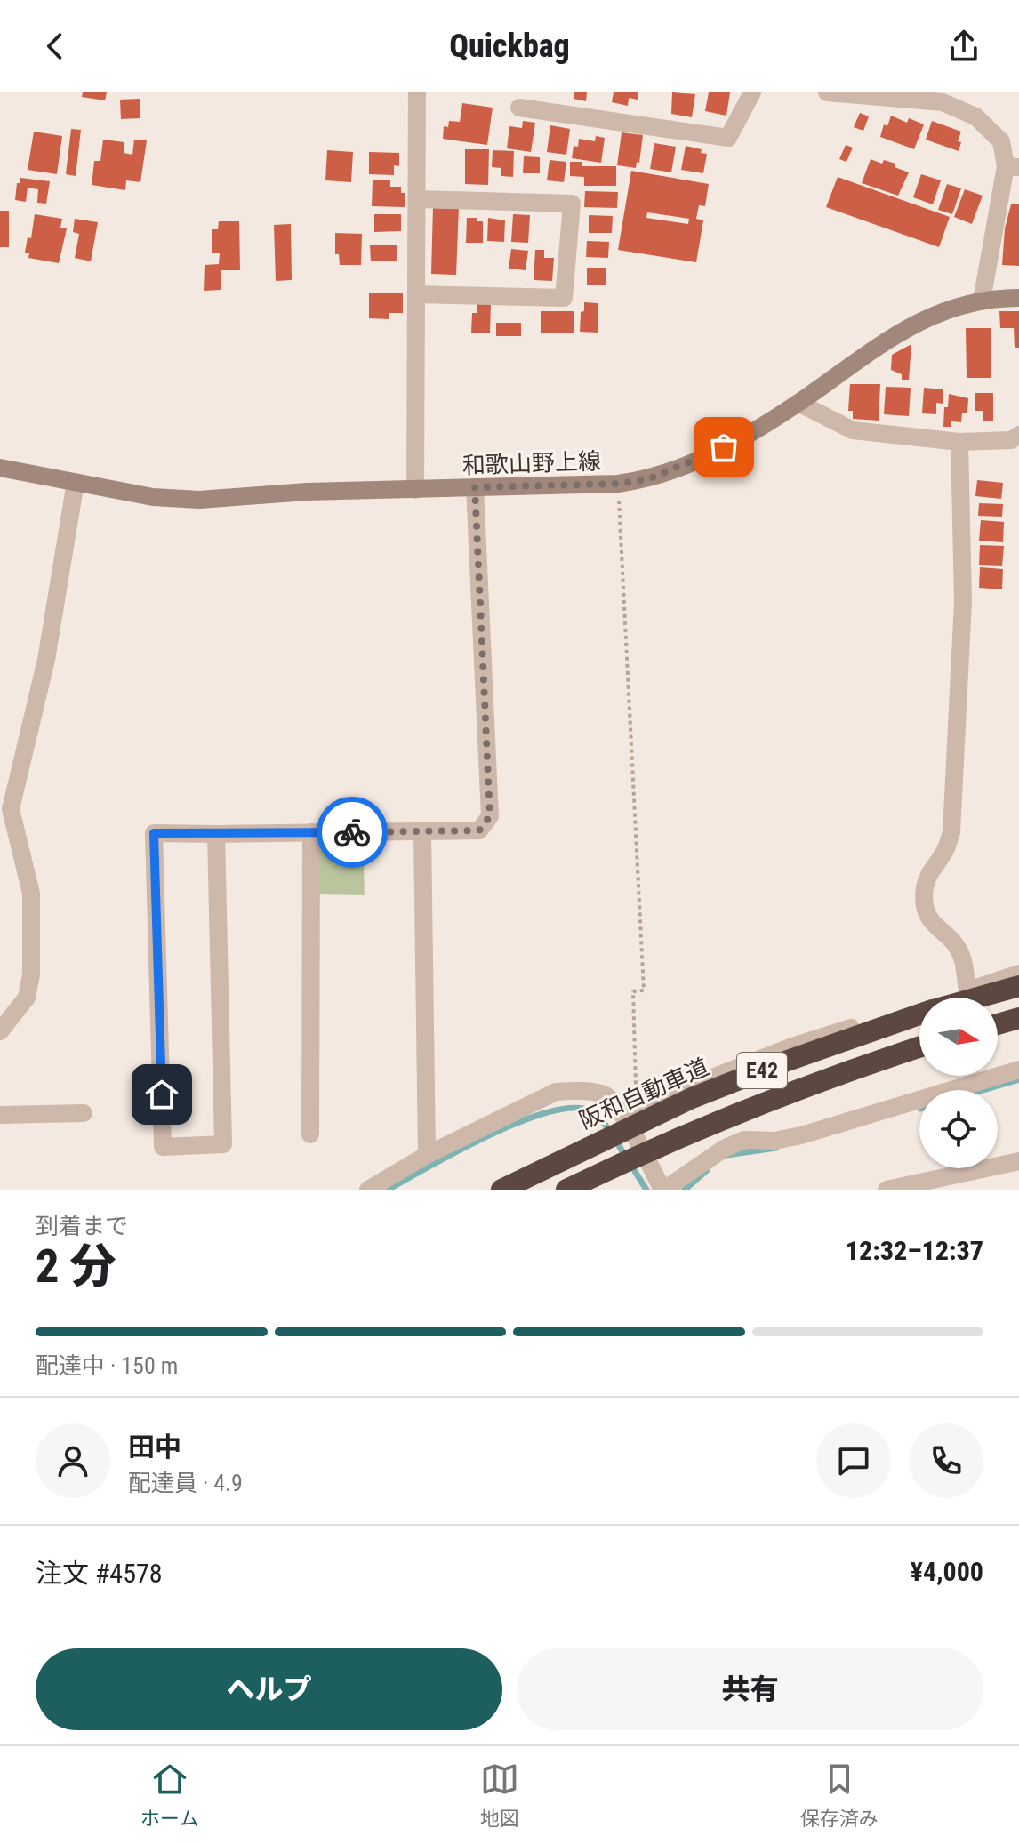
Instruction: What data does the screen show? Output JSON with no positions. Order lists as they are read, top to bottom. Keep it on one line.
{"streets":{"highway":["E42","阪和自動車道"],"main road":["和歌山野上線"]},"north":"right","page":{"header":"Quickbag","heading":["2 分","到着まで","12:32–12:37"],"panel":["田中","配達員 · 4.9","注文 #4578","¥4,000"],"bar":"配達中 · 150 m","buttons":["ヘルプ","共有"],"tabs":["ホーム","地図","保存済み"]}}
